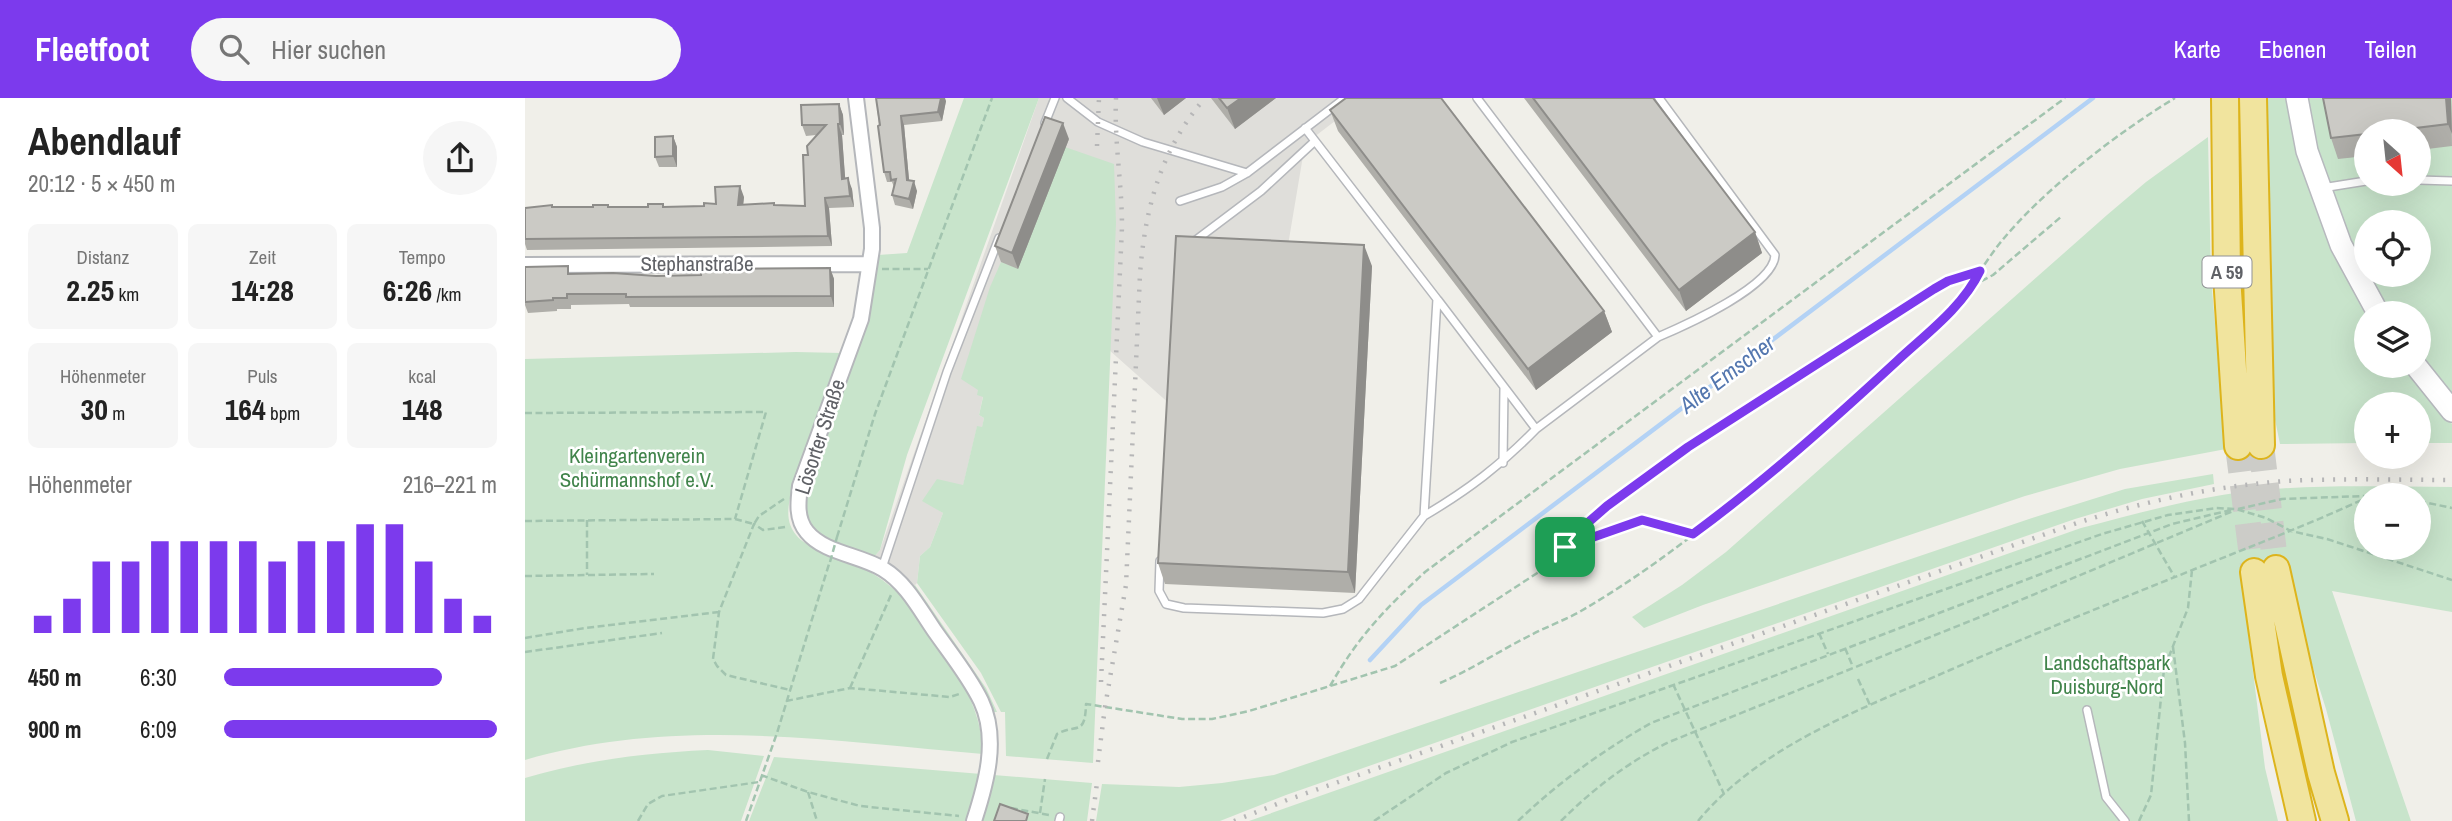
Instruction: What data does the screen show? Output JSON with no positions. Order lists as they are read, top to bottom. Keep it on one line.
{"streets":{"highway":["A 59"],"street":["Stephanstraße","Lösorter Straße"]},"crossings":[["Stephanstraße","Lösorter Straße"]],"water":["Alte Emscher"],"parks":["Kleingartenverein Schürmannshof e.V.","Landschaftspark Duisburg-Nord"],"north":"bottom right","page":{"header":"Fleetfoot","search":"Hier suchen","nav":["Karte","Ebenen","Teilen"],"heading":["Abendlauf","20:12 · 5 × 450 m"],"map_buttons":["+","−"],"stats":[["Distanz","2.25 km"],["Zeit","14:28"],["Tempo","6:26 /km"],["Höhenmeter","30 m"],["Puls","164 bpm"],["kcal","148"]],"chart":["Höhenmeter","216–221 m"],"list":[{"name":"450 m","note":"6:30"},{"name":"900 m","note":"6:09"}]}}
